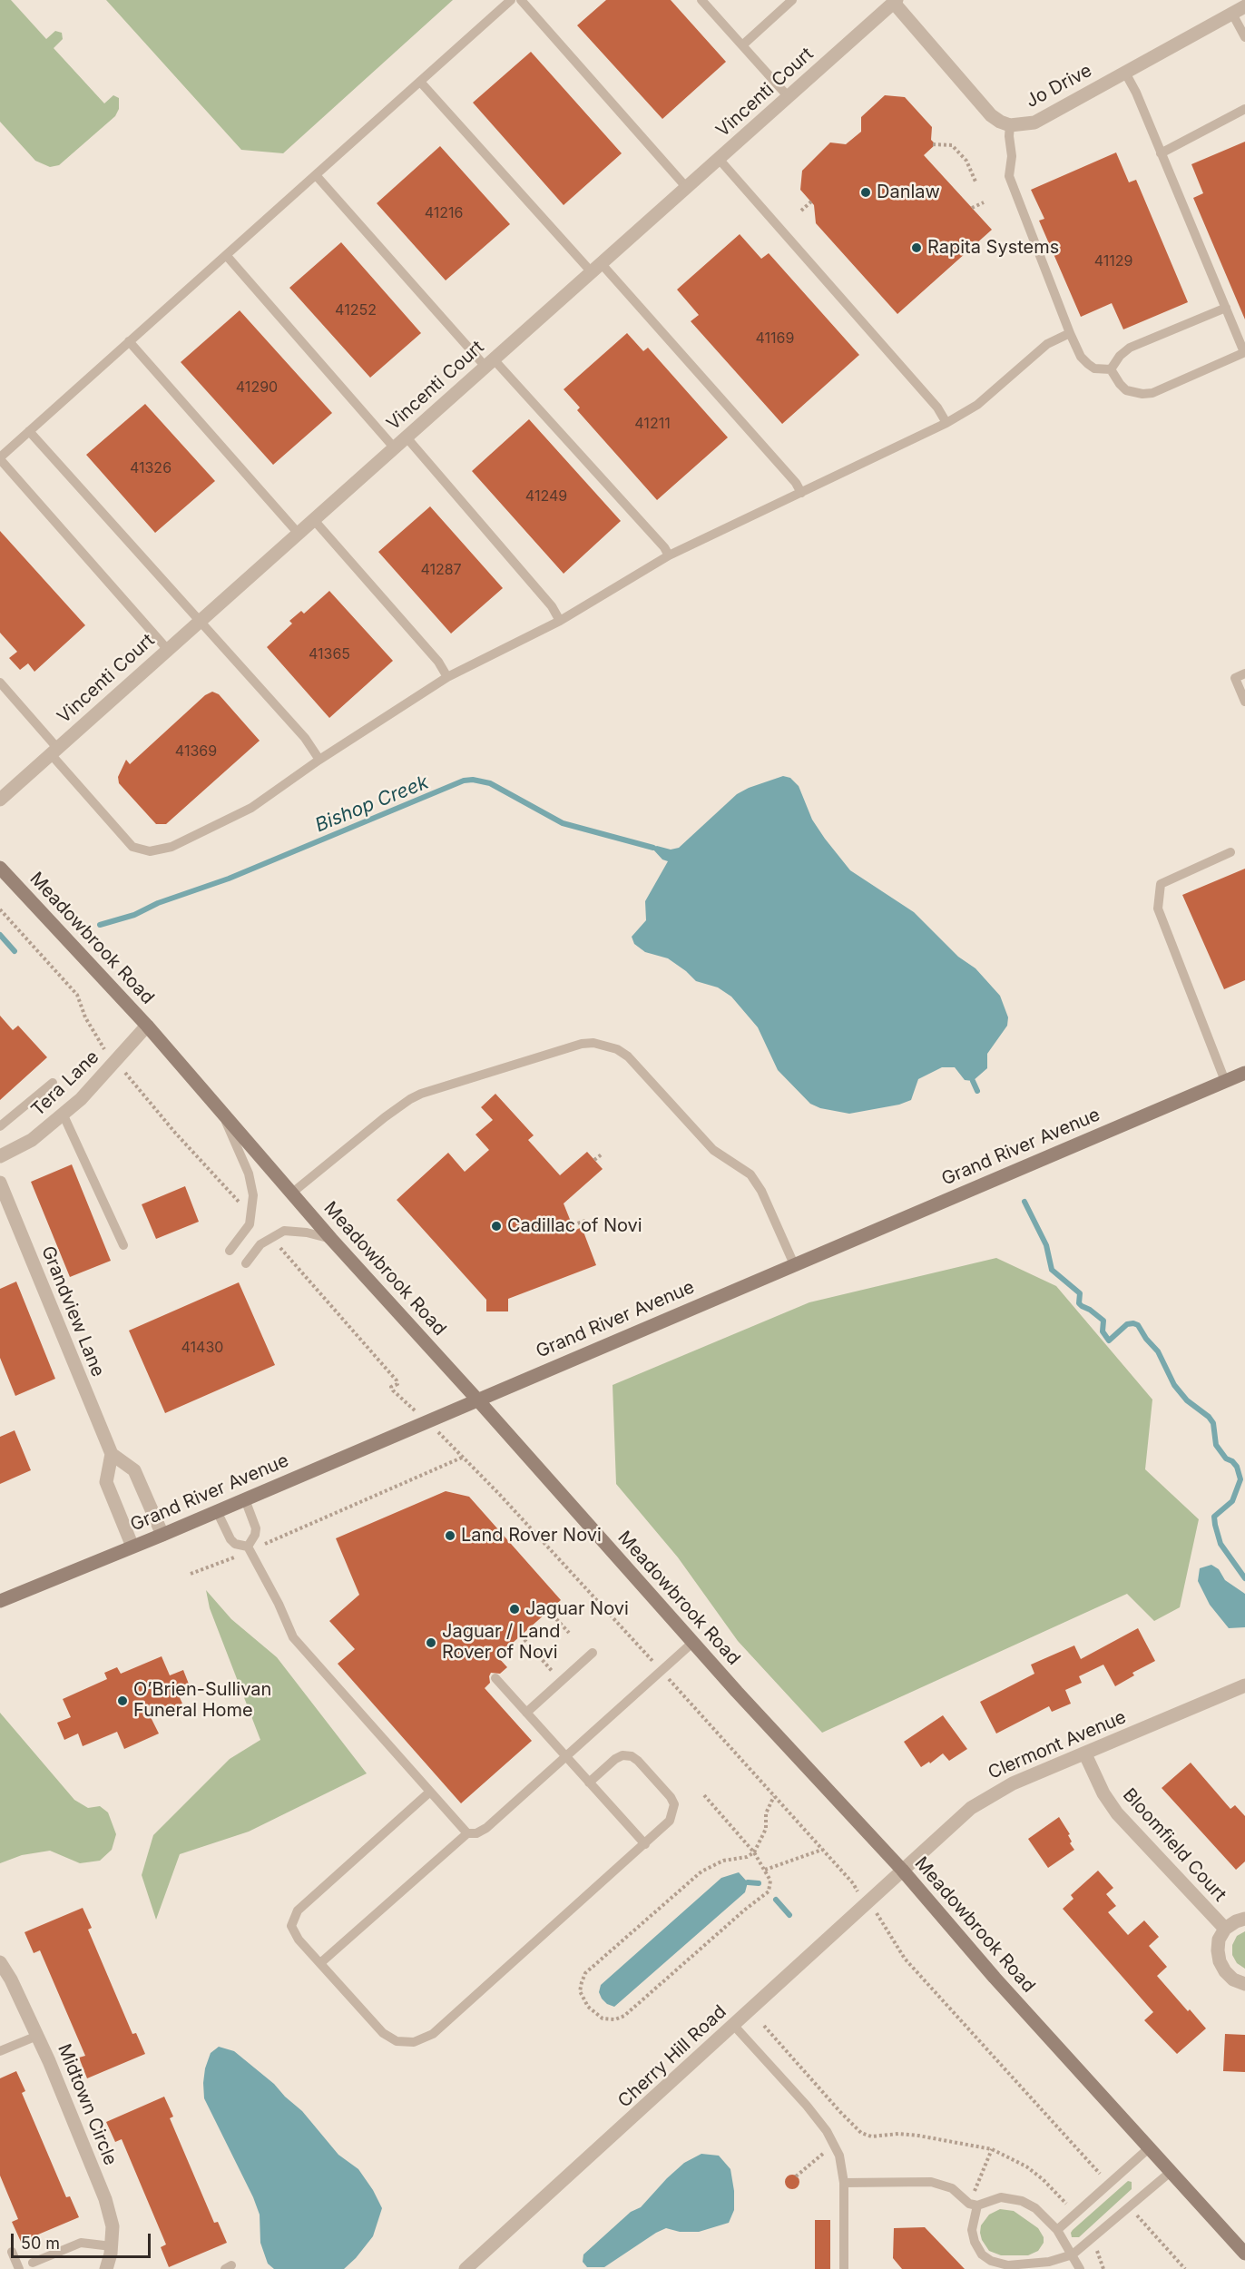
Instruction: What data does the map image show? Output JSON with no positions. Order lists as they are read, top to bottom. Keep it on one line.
{"streets":{"street":["Jo Drive","Vincenti Court","Meadowbrook Road","Tera Lane","Grand River Avenue","Grandview Lane","Clermont Avenue","Bloomfield Court","Cherry Hill Road","Midtown Circle"]},"crossings":[["Jo Drive","Vincenti Court"],["Meadowbrook Road","Tera Lane"],["Meadowbrook Road","Grand River Avenue"],["Meadowbrook Road","Clermont Avenue"],["Meadowbrook Road","Cherry Hill Road"],["Clermont Avenue","Bloomfield Court"],["Clermont Avenue","Cherry Hill Road"]],"water":["Bishop Creek"],"places":["Danlaw","Rapita Systems","Cadillac of Novi","Land Rover Novi","Jaguar Novi","Jaguar / Land Rover of Novi","O’Brien-Sullivan Funeral Home"],"house_numbers":["41216","41129","41252","41169","41290","41211","41326","41249","41287","41365","41369","41430"],"scale_bar":"50 m"}
